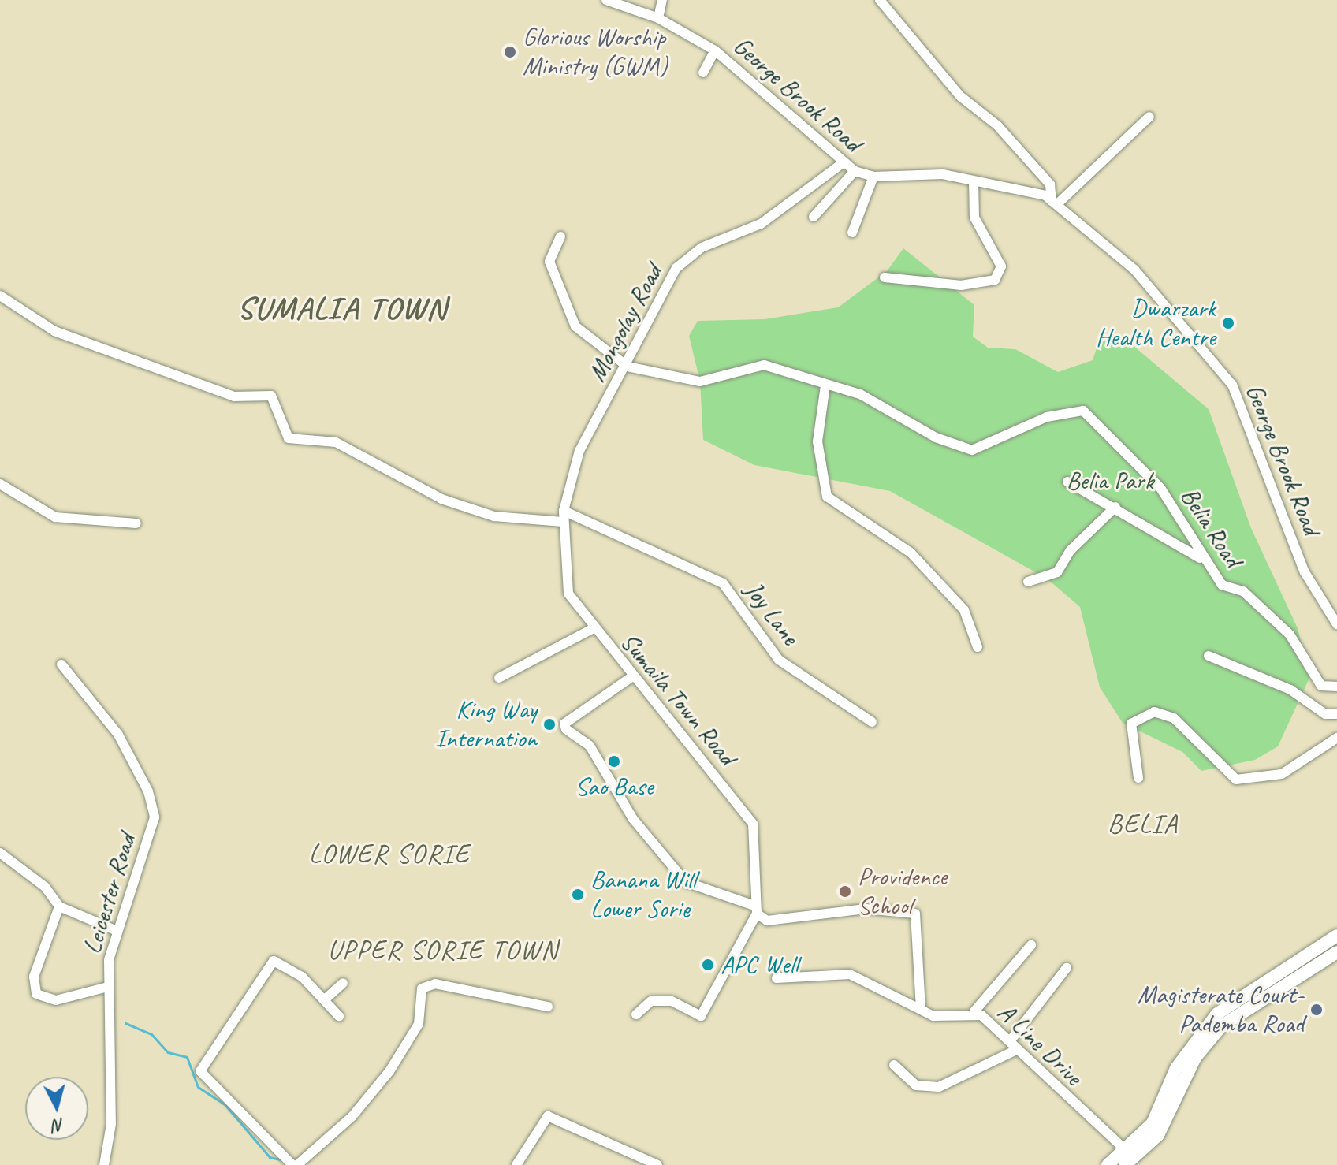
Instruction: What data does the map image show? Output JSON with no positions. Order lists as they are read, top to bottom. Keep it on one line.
{"streets":{"street":["George Brook Road","Mongolay Road","Belia Road","Joy Lane","Sumaila Town Road","Leicester Road","A Line Drive"]},"crossings":[["George Brook Road","Mongolay Road"],["Mongolay Road","Joy Lane"],["Mongolay Road","Sumaila Town Road"],["Joy Lane","Sumaila Town Road"]],"districts":["SUMALIA TOWN","BELIA","LOWER SORIE","UPPER SORIE TOWN"],"parks":["Belia Park"],"places":["Glorious Worship Ministry (GWM)","Dwarzark Health Centre","King Way Internation","Sao Base","Providence School","Banana Will Lower Sorie","APC Well","Magisterate Court- Pademba Road"],"north":"bottom"}
